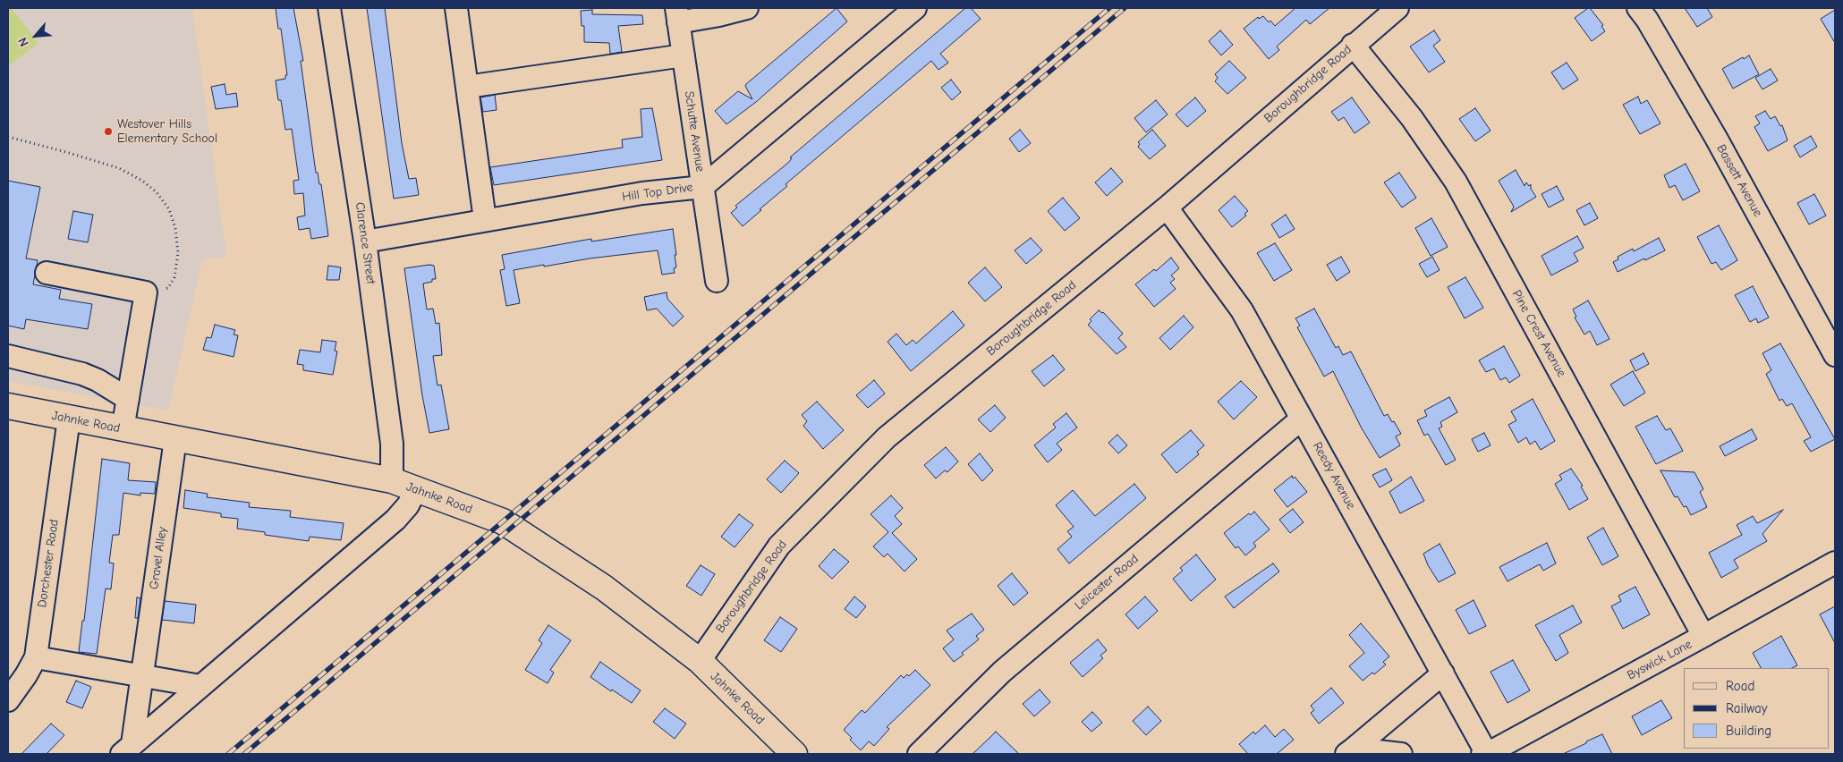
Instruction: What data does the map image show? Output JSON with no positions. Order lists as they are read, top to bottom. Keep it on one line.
{"streets":{"main road":["Jahnke Road"],"street":["Boroughbridge Road","Schutte Avenue","Bassett Avenue","Hill Top Drive","Clarence Street","Pine Crest Avenue","Reedy Avenue","Gravel Alley","Dorchester Road","Leicester Road","Byswick Lane"]},"crossings":[["Boroughbridge Road","Pine Crest Avenue"],["Boroughbridge Road","Jahnke Road"],["Boroughbridge Road","Reedy Avenue"],["Schutte Avenue","Hill Top Drive"],["Hill Top Drive","Clarence Street"],["Clarence Street","Jahnke Road"],["Pine Crest Avenue","Byswick Lane"],["Jahnke Road","Gravel Alley"],["Jahnke Road","Dorchester Road"],["Reedy Avenue","Leicester Road"],["Reedy Avenue","Byswick Lane"]],"places":["Westover Hills Elementary School"],"legend":["Road","Railway","Building"],"north":"bottom left"}
